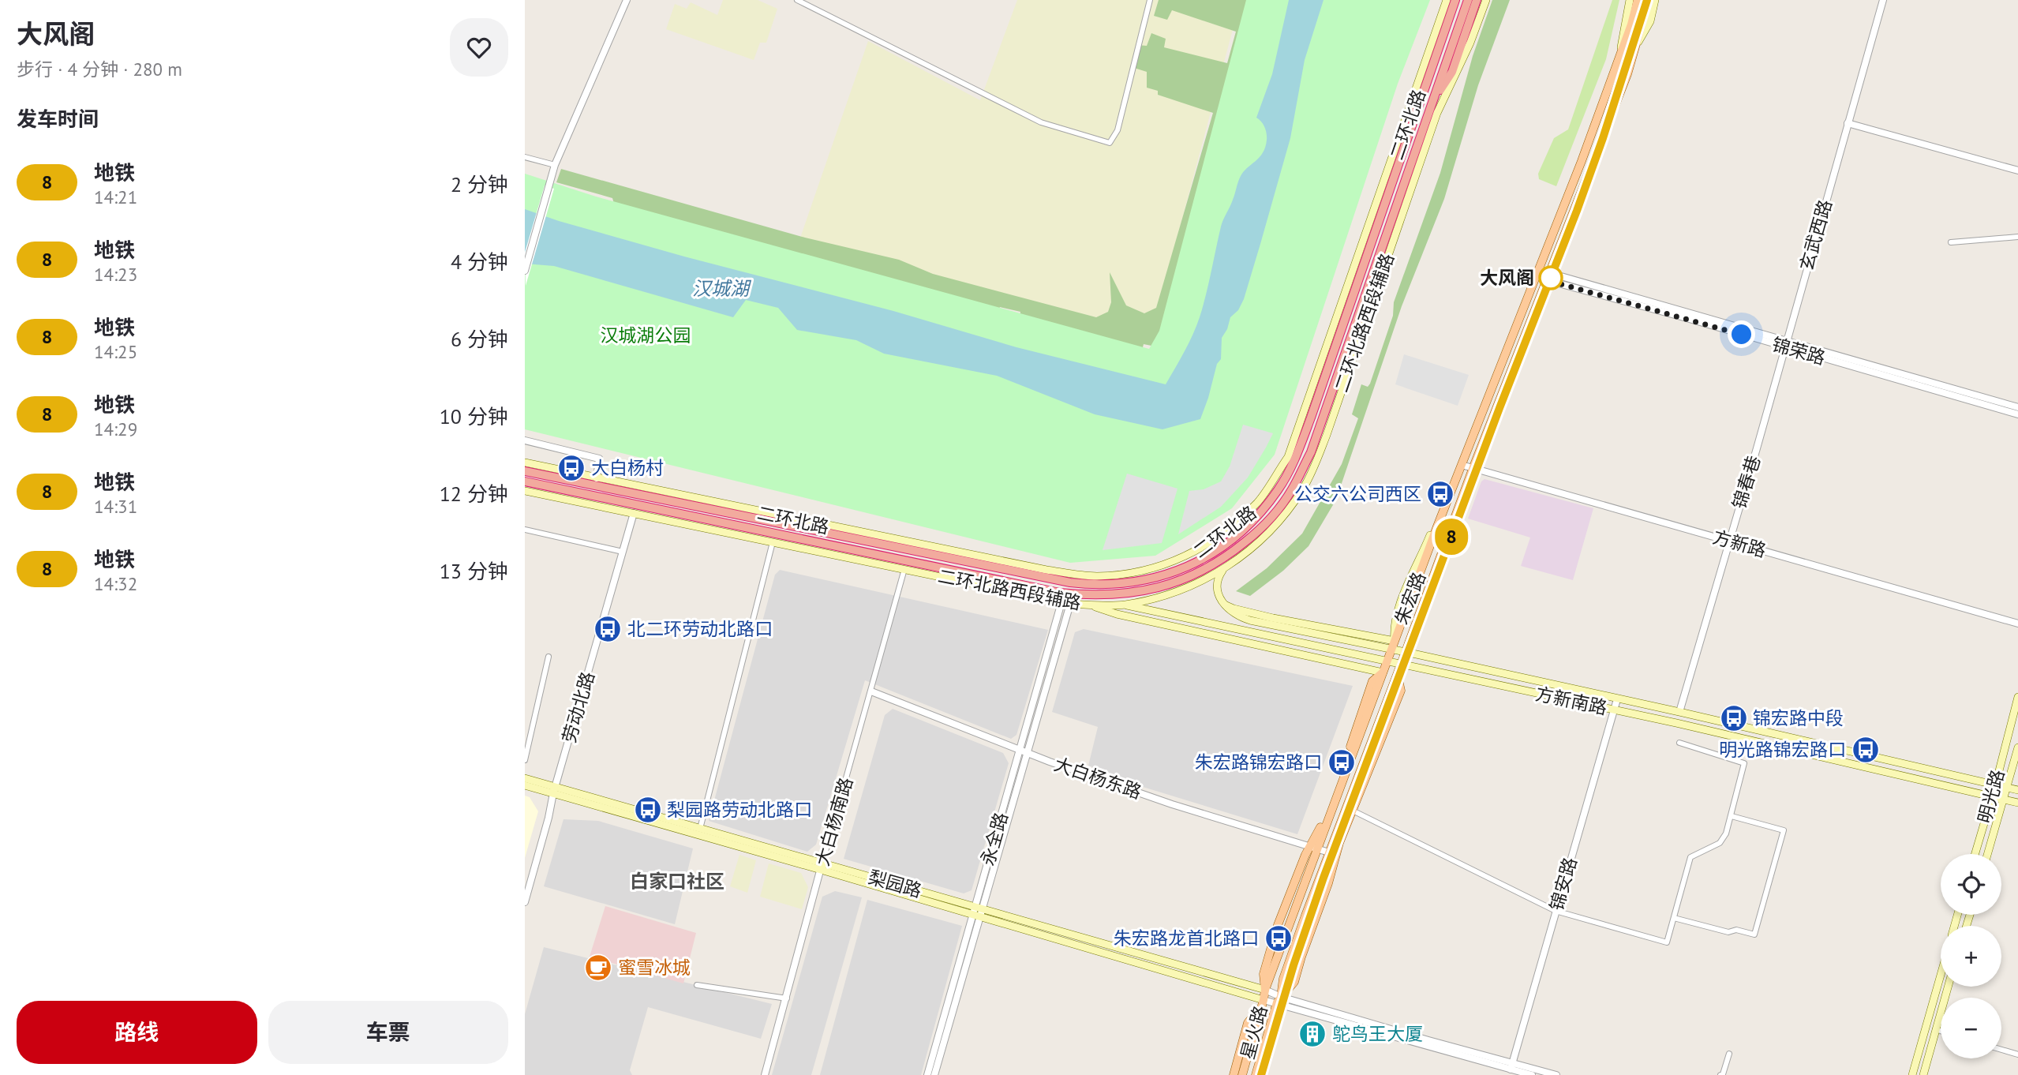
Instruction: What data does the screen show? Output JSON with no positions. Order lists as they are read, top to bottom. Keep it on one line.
{"streets":{"highway":["二环北路"],"main road":["二环北路西段辅路","朱宏路","方新南路","明光路","梨园路","星火路"],"street":["玄武西路","锦荣路","锦春巷","方新路","劳动北路","大白杨东路","大白杨南路","永全路","锦安路"]},"crossings":[["二环北路","二环北路西段辅路"],["玄武西路","锦荣路"],["玄武西路","锦春巷"],["二环北路西段辅路","方新南路"],["二环北路西段辅路","劳动北路"],["二环北路西段辅路","大白杨南路"],["二环北路西段辅路","永全路"],["锦荣路","锦春巷"],["锦荣路","朱宏路"],["锦春巷","方新路"],["锦春巷","方新南路"],["方新路","朱宏路"],["朱宏路","方新南路"],["朱宏路","大白杨东路"],["朱宏路","梨园路"],["朱宏路","星火路"],["方新南路","明光路"],["方新南路","锦安路"],["劳动北路","梨园路"],["大白杨东路","大白杨南路"],["大白杨东路","永全路"],["大白杨南路","梨园路"],["永全路","梨园路"],["梨园路","星火路"]],"districts":["白家口社区"],"water":["汉城湖"],"parks":["汉城湖公园"],"places":{"other":["大风阁"],"bus stop":["大白杨村","公交六公司西区","北二环劳动北路口","锦宏路中段","明光路锦宏路口","朱宏路锦宏路口","梨园路劳动北路口","朱宏路龙首北路口"],"cafe":["蜜雪冰城"],"building":["鸵鸟王大厦"]},"lines":["metro line 8"],"page":{"heading":[["大风阁","步行 · 4 分钟 · 280 m"],"发车时间"],"on_map":"8","list":[{"mark":"8","name":"地铁","note":"14:21","value":"2 分钟"},{"mark":"8","name":"地铁","note":"14:23","value":"4 分钟"},{"mark":"8","name":"地铁","note":"14:25","value":"6 分钟"},{"mark":"8","name":"地铁","note":"14:29","value":"10 分钟"},{"mark":"8","name":"地铁","note":"14:31","value":"12 分钟"},{"mark":"8","name":"地铁","note":"14:32","value":"13 分钟"}],"map_buttons":["+","−"],"buttons":["路线","车票"]}}
